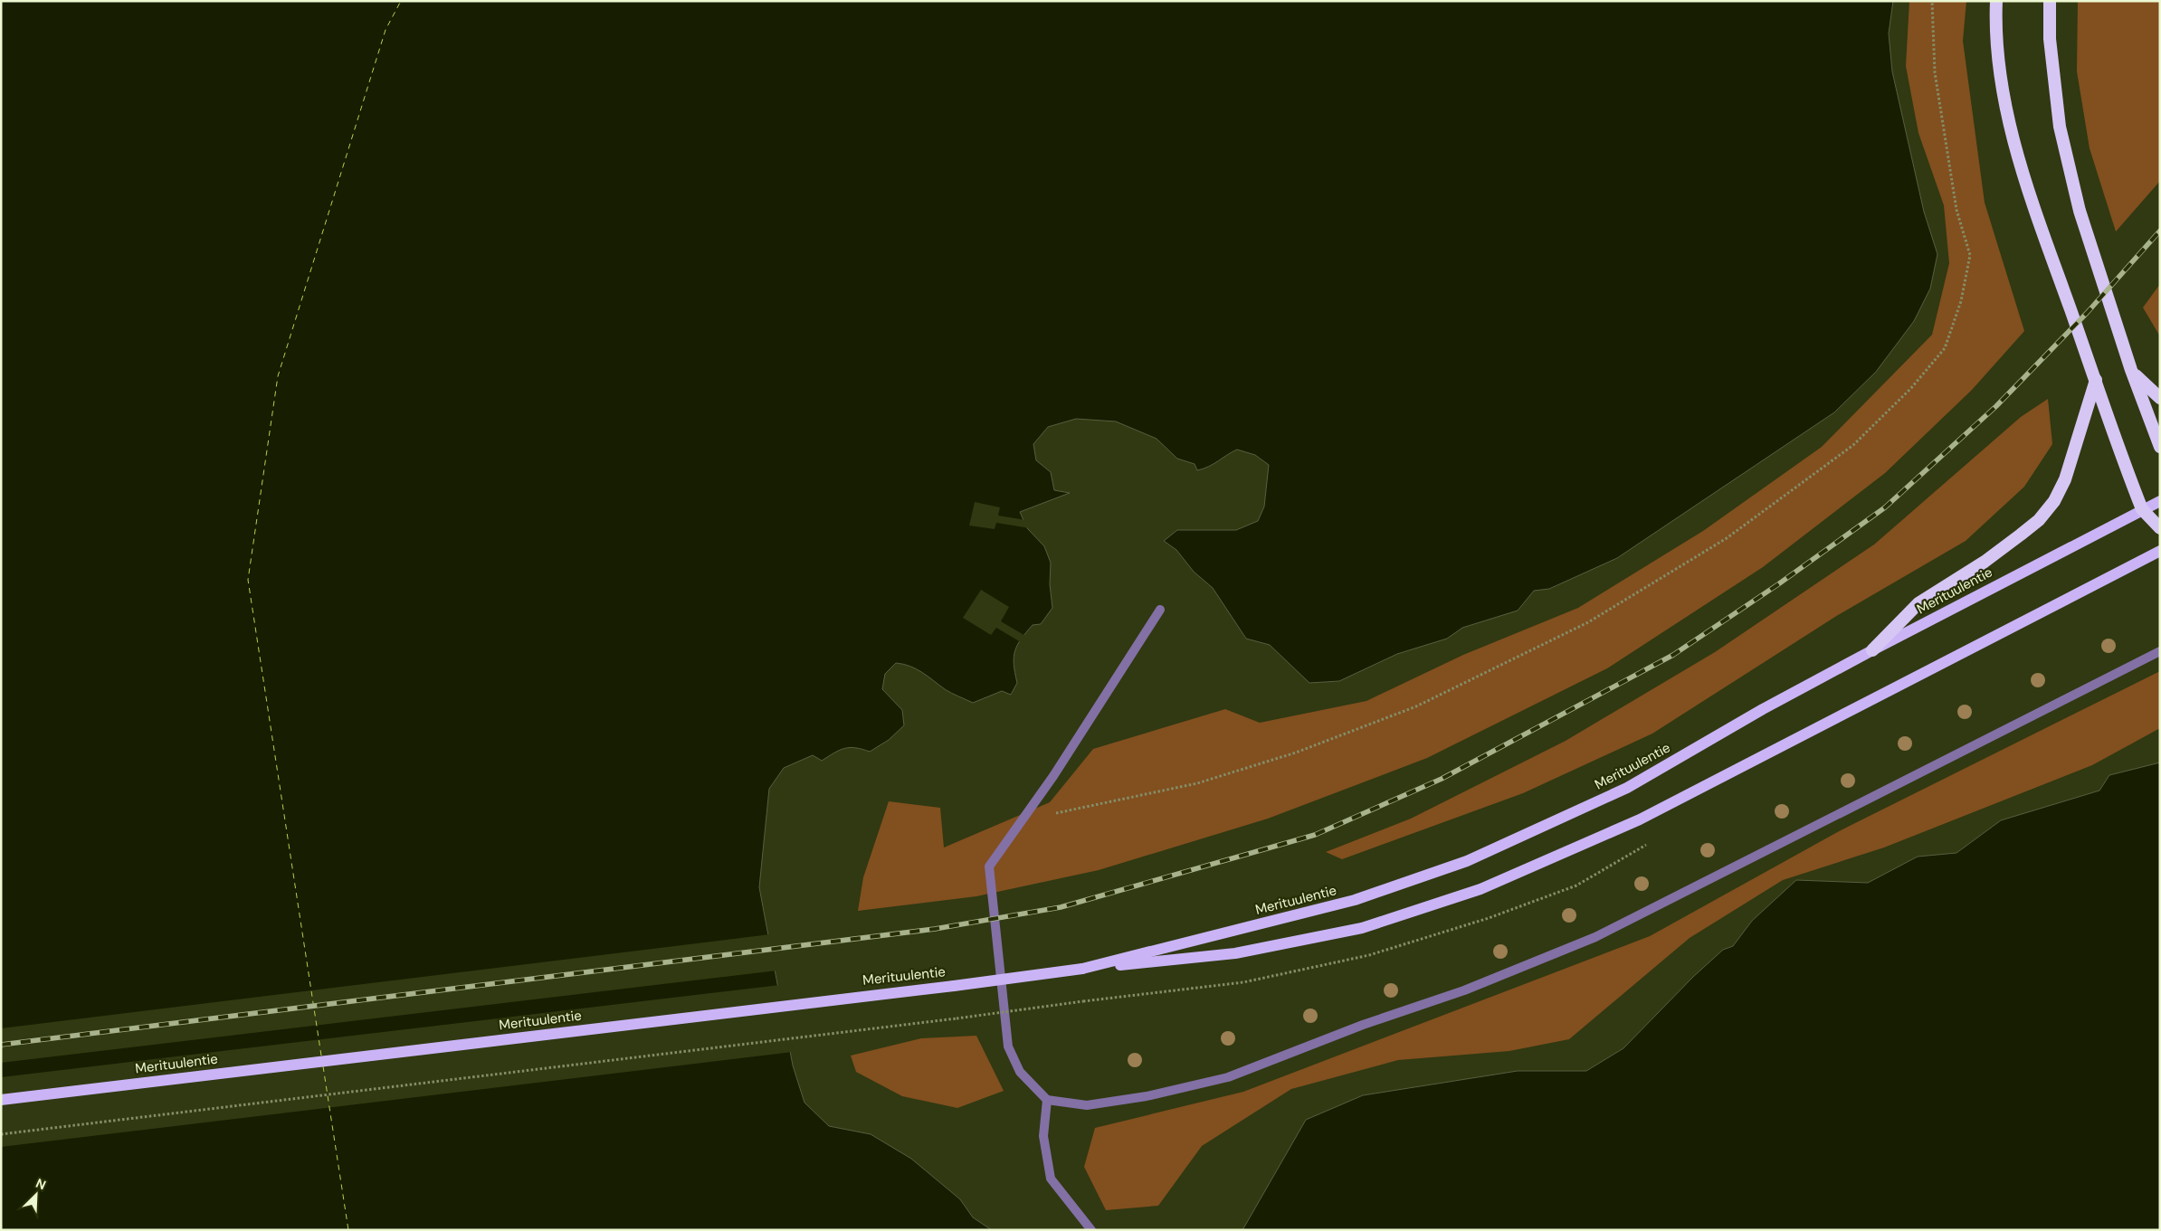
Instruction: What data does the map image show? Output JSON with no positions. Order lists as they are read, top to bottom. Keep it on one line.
{"streets":{"main road":["Merituulentie"]},"north":"top right"}
